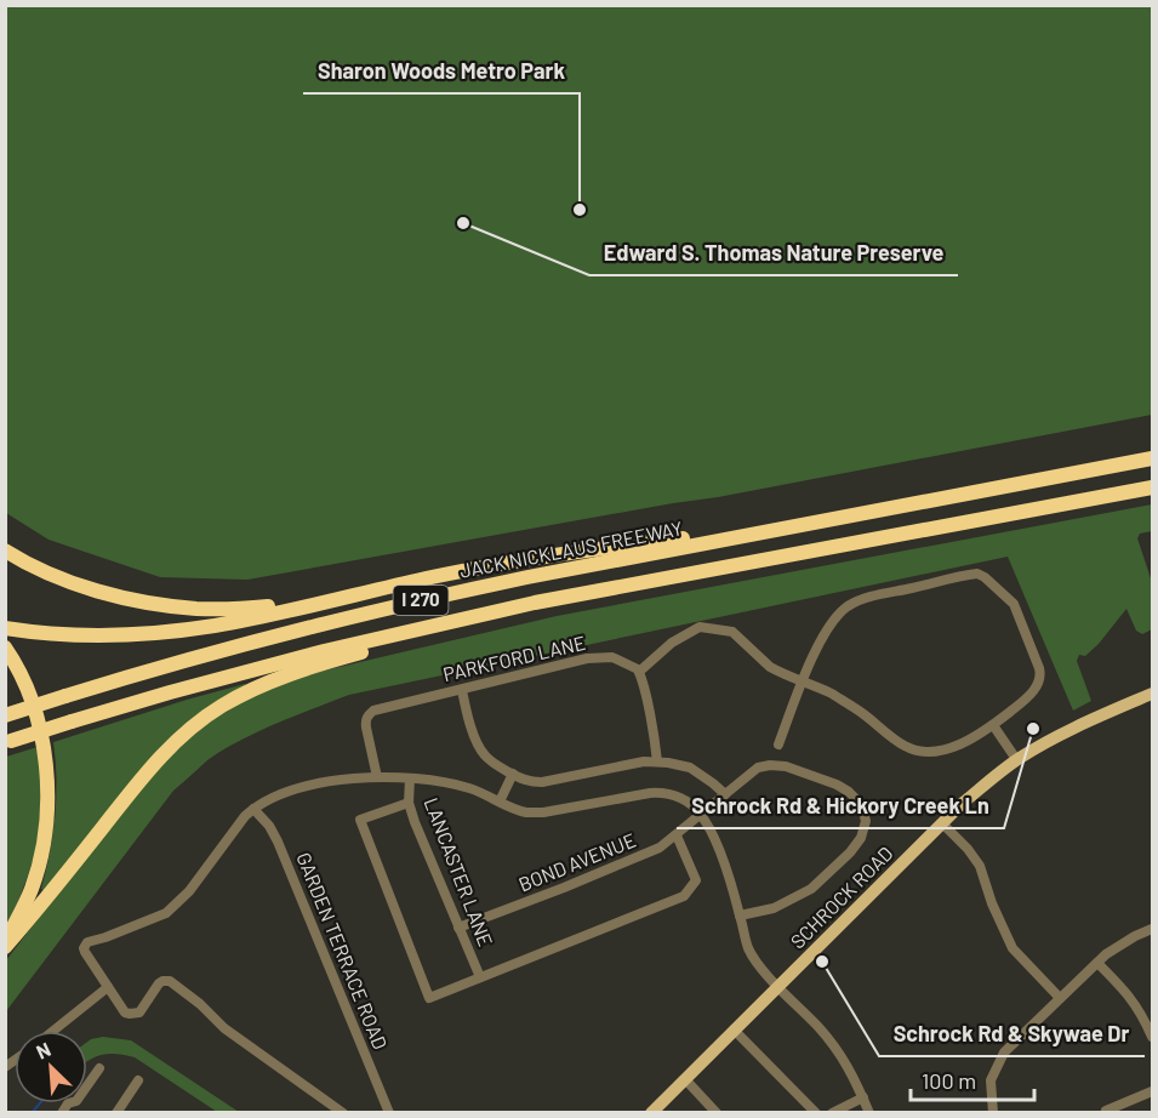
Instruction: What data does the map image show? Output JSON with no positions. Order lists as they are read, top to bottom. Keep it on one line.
{"streets":{"highway":["JACK NICKLAUS FREEWAY","I 270"],"main road":["SCHROCK ROAD"],"street":["PARKFORD LANE","BOND AVENUE","LANCASTER LANE","GARDEN TERRACE ROAD"]},"crossings":[["BOND AVENUE","LANCASTER LANE"]],"places":["Sharon Woods Metro Park","Edward S. Thomas Nature Preserve","Schrock Rd & Hickory Creek Ln","Schrock Rd & Skywae Dr"],"scale_bar":"100 m","north":"top left"}
